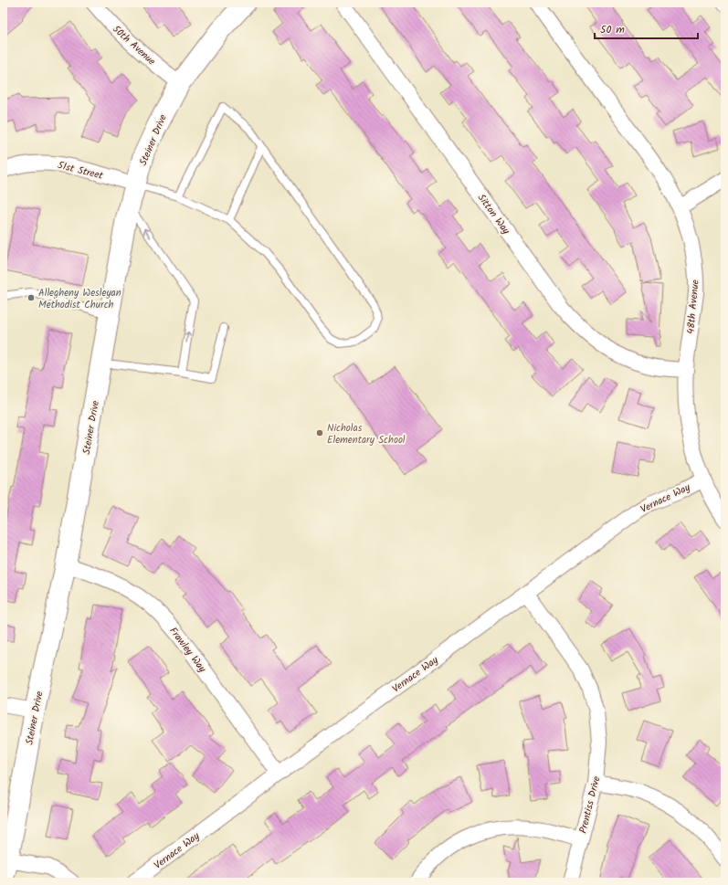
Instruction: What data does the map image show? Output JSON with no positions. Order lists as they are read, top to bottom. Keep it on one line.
{"streets":{"street":["50th Avenue","Steiner Drive","51st Street","Sitton Way","48th Avenue","Vernace Way","Frawley Way","Prentiss Drive"]},"crossings":[["50th Avenue","Steiner Drive"],["Steiner Drive","51st Street"],["Steiner Drive","Frawley Way"],["Sitton Way","48th Avenue"],["48th Avenue","Vernace Way"],["Vernace Way","Frawley Way"],["Vernace Way","Prentiss Drive"]],"places":["Allegheny Wesleyan Methodist Church","Nicholas Elementary School"],"scale_bar":"50 m"}
